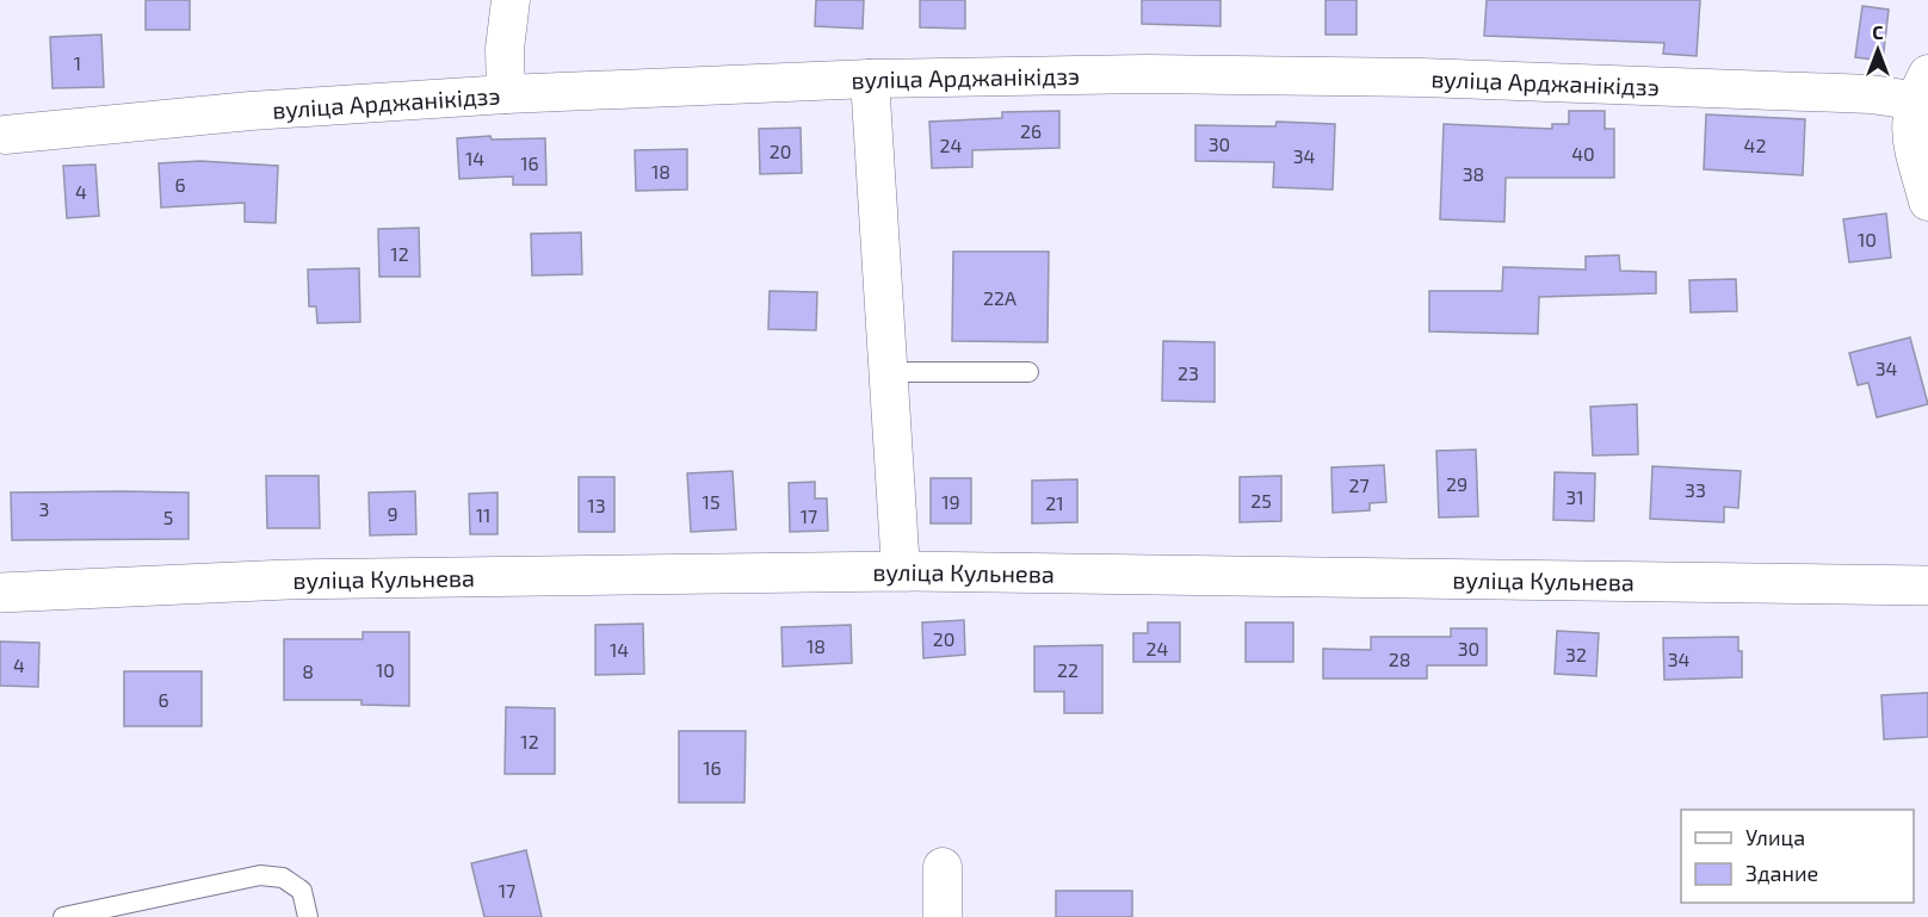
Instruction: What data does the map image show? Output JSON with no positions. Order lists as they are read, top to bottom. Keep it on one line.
{"streets":{"street":["вуліца Арджанікідзэ","вуліца Кульнева"]},"house_numbers":["1","26","30","24","42","20","40","34","14","16","18","38","6","4","10","12","22А","34","23","29","27","33","31","25","15","19","21","13","3","9","11","17","5","20","18","24","30","14","32","28","34","4","10","22","8","6","12","16","17"],"legend":["Улица","Здание"],"north":"top"}
